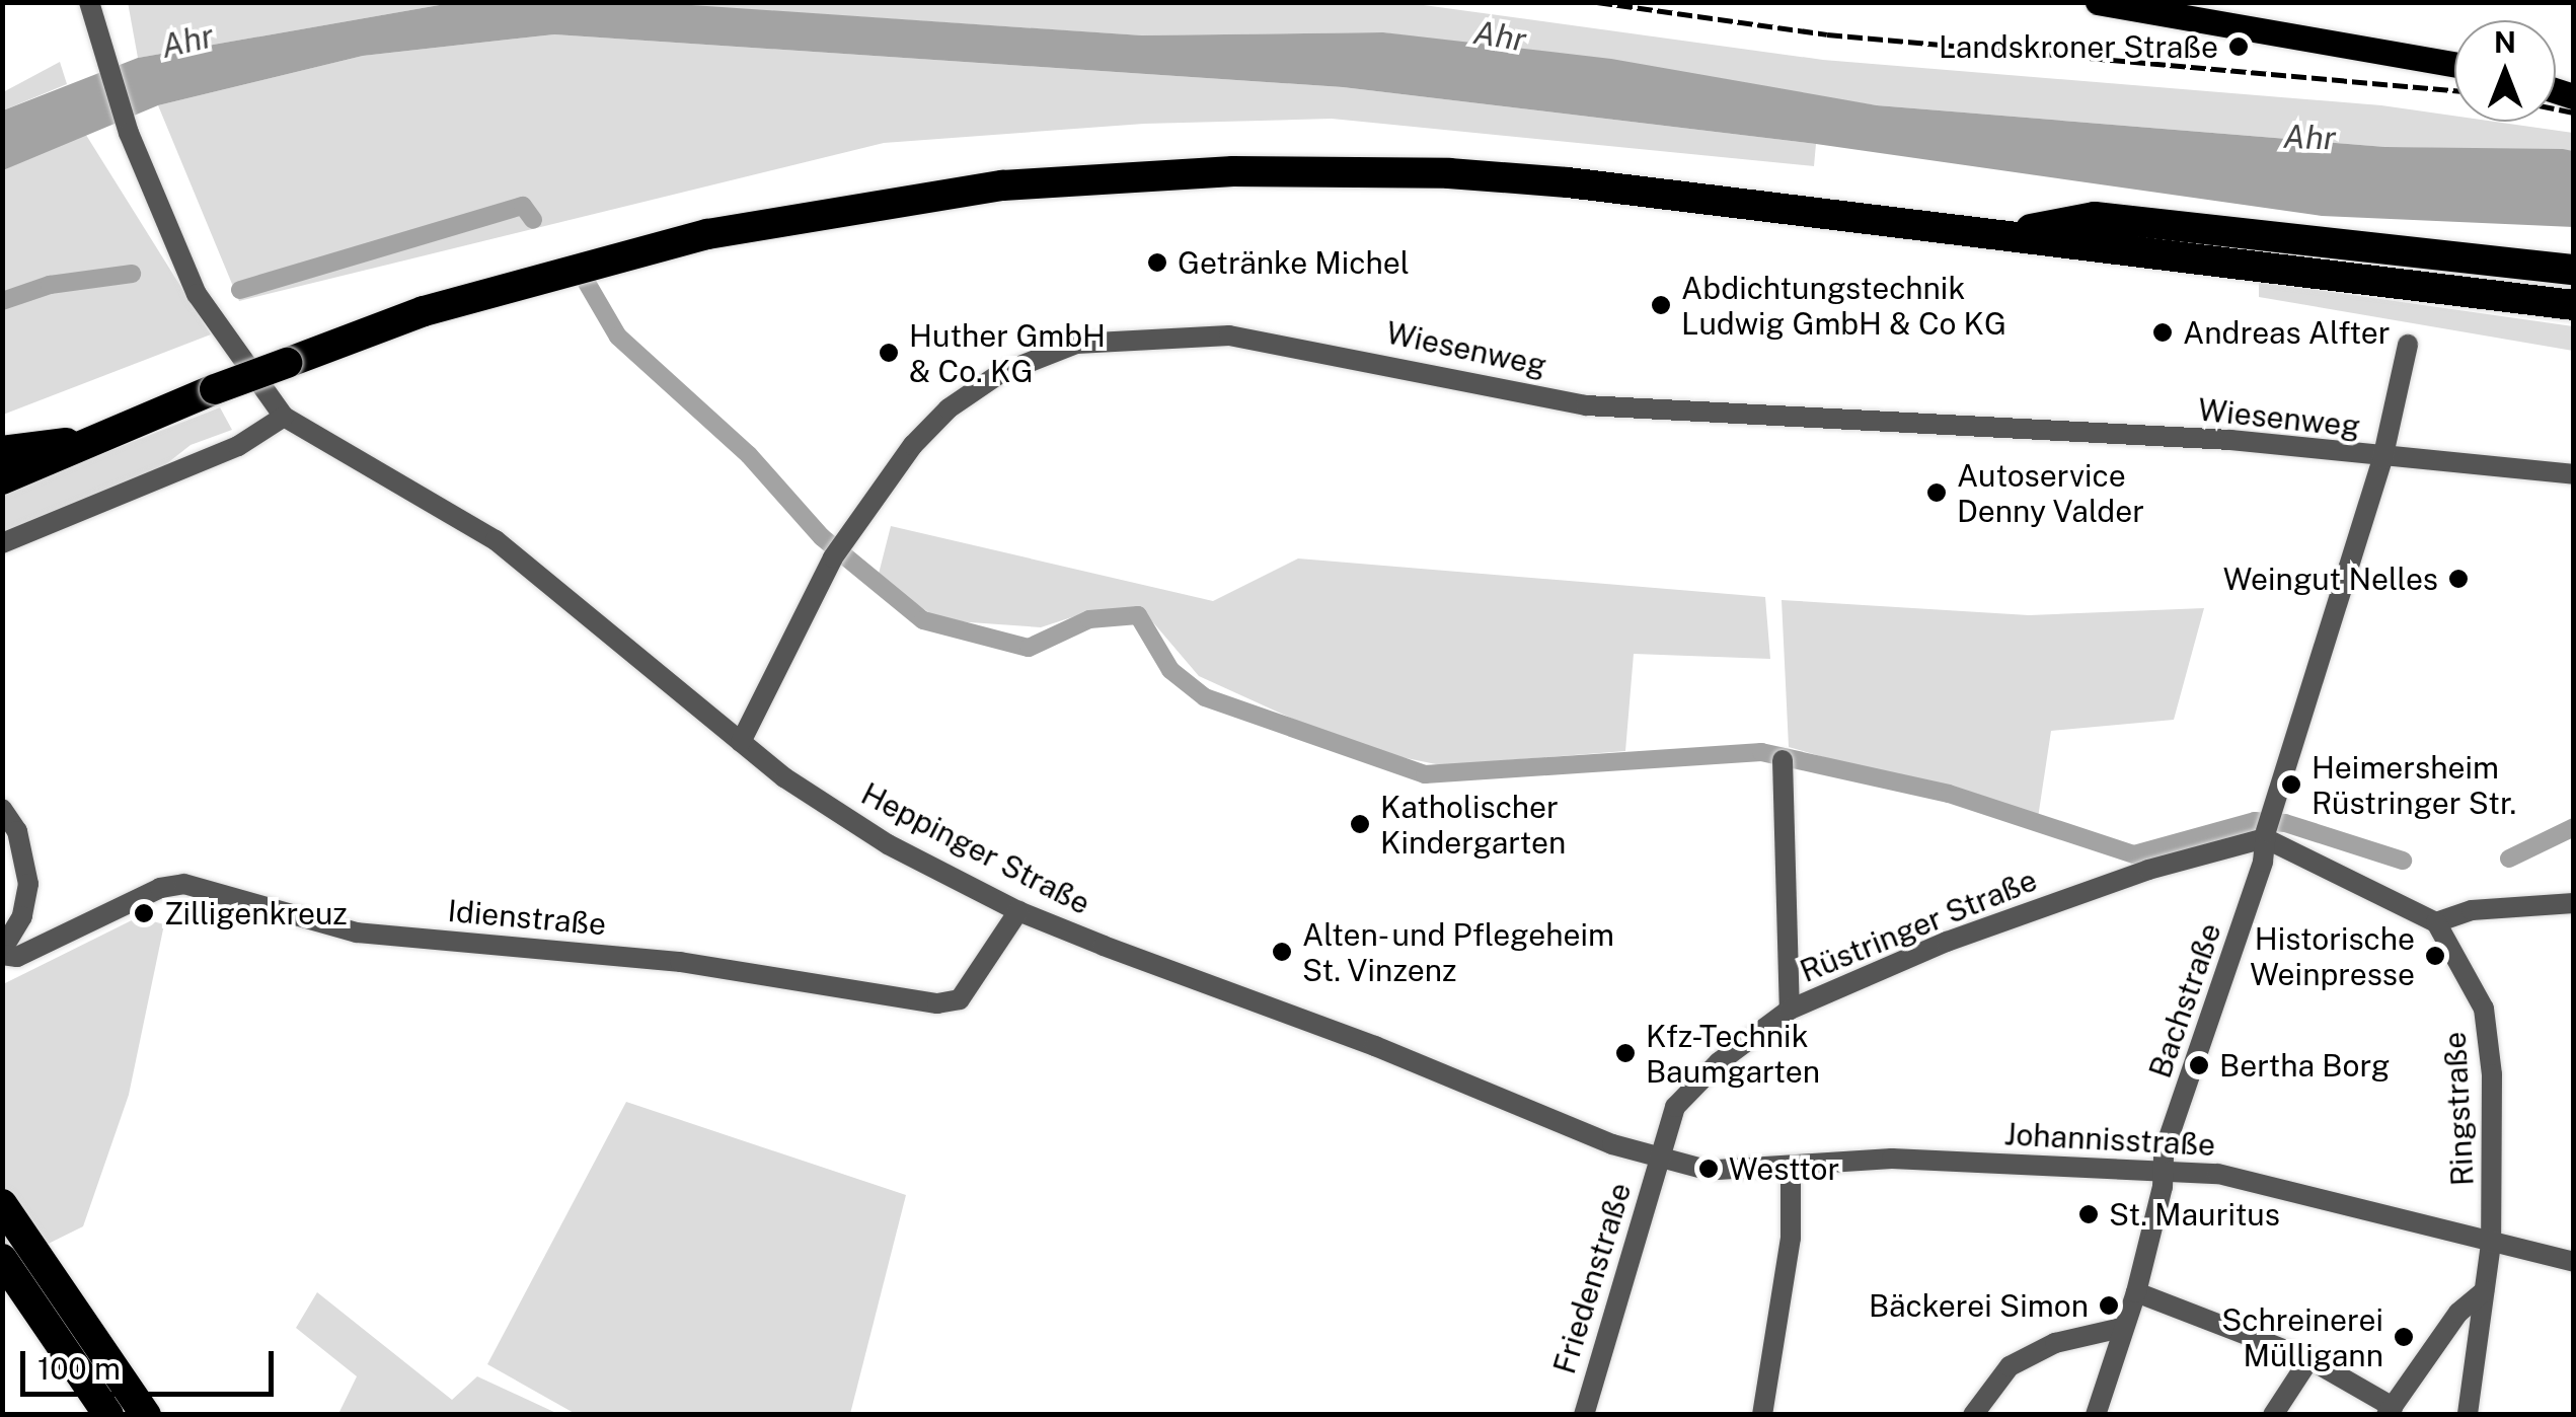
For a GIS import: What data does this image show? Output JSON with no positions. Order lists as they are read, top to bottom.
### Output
{
  "streets": {
    "street": [
      "Wiesenweg",
      "Heppinger Straße",
      "Idienstraße",
      "Rüstringer Straße",
      "Bachstraße",
      "Ringstraße",
      "Johannisstraße",
      "Friedenstraße"
    ]
  },
  "crossings": [
    ["Wiesenweg", "Heppinger Straße"],
    ["Wiesenweg", "Bachstraße"],
    ["Heppinger Straße", "Idienstraße"],
    ["Heppinger Straße", "Rüstringer Straße"],
    ["Heppinger Straße", "Johannisstraße"],
    ["Heppinger Straße", "Friedenstraße"],
    ["Rüstringer Straße", "Bachstraße"],
    ["Rüstringer Straße", "Johannisstraße"],
    ["Rüstringer Straße", "Friedenstraße"],
    ["Bachstraße", "Johannisstraße"],
    ["Ringstraße", "Johannisstraße"],
    ["Johannisstraße", "Friedenstraße"]
  ],
  "water": ["Ahr"],
  "places": [
    "Landskroner Straße",
    "Getränke Michel",
    "Abdichtungstechnik Ludwig GmbH & Co KG",
    "Andreas Alfter",
    "Huther GmbH & Co. KG",
    "Autoservice Denny Valder",
    "Weingut Nelles",
    "Heimersheim Rüstringer Str.",
    "Katholischer Kindergarten",
    "Zilligenkreuz",
    "Alten- und Pflegeheim St. Vinzenz",
    "Historische Weinpresse",
    "Kfz-Technik Baumgarten",
    "Bertha Borg",
    "Westtor",
    "St. Mauritus",
    "Bäckerei Simon",
    "Schreinerei Mülligann"
  ],
  "scale_bar": "100 m",
  "north": "top"
}
